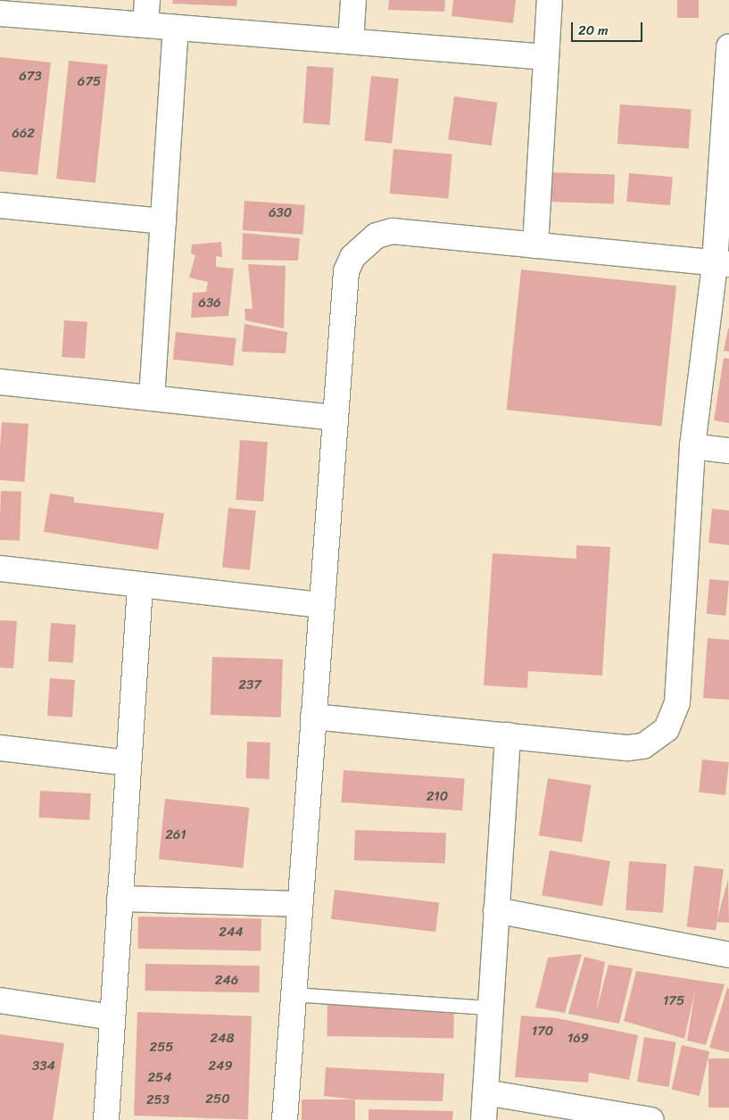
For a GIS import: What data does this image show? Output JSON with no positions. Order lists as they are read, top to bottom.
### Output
{
  "house_numbers": [
    "673",
    "675",
    "662",
    "630",
    "636",
    "237",
    "210",
    "261",
    "244",
    "246",
    "175",
    "170",
    "248",
    "169",
    "255",
    "334",
    "249",
    "254",
    "250",
    "253"
  ],
  "scale_bar": "20 m"
}
